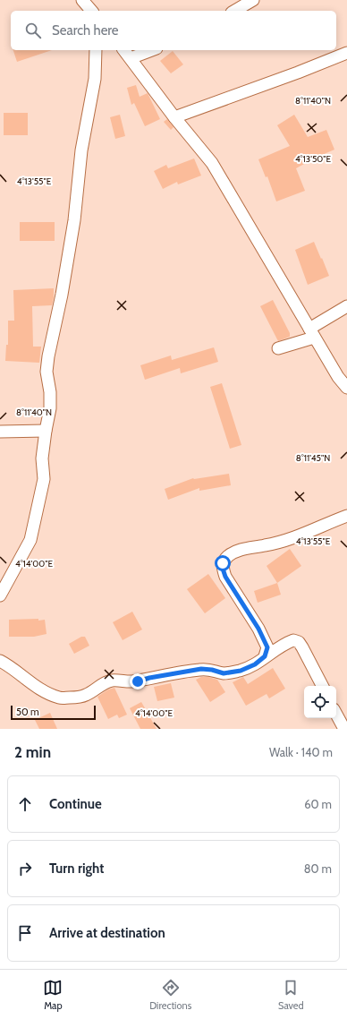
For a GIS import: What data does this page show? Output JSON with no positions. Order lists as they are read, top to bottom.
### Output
{
  "scale_bar": "50 m",
  "page": {
    "search": "Search here",
    "scale": "50 m",
    "heading": ["2 min", "Walk · 140 m"],
    "list": [
      ["Continue", "60 m"],
      ["Turn right", "80 m"],
      "Arrive at destination"
    ],
    "nav": ["Map", "Directions", "Saved"]
  },
  "coordinates": [
    "8°11'40\"N",
    "4°13'50\"E",
    "4°13'55\"E",
    "8°11'45\"N",
    "4°14'00\"E"
  ]
}
